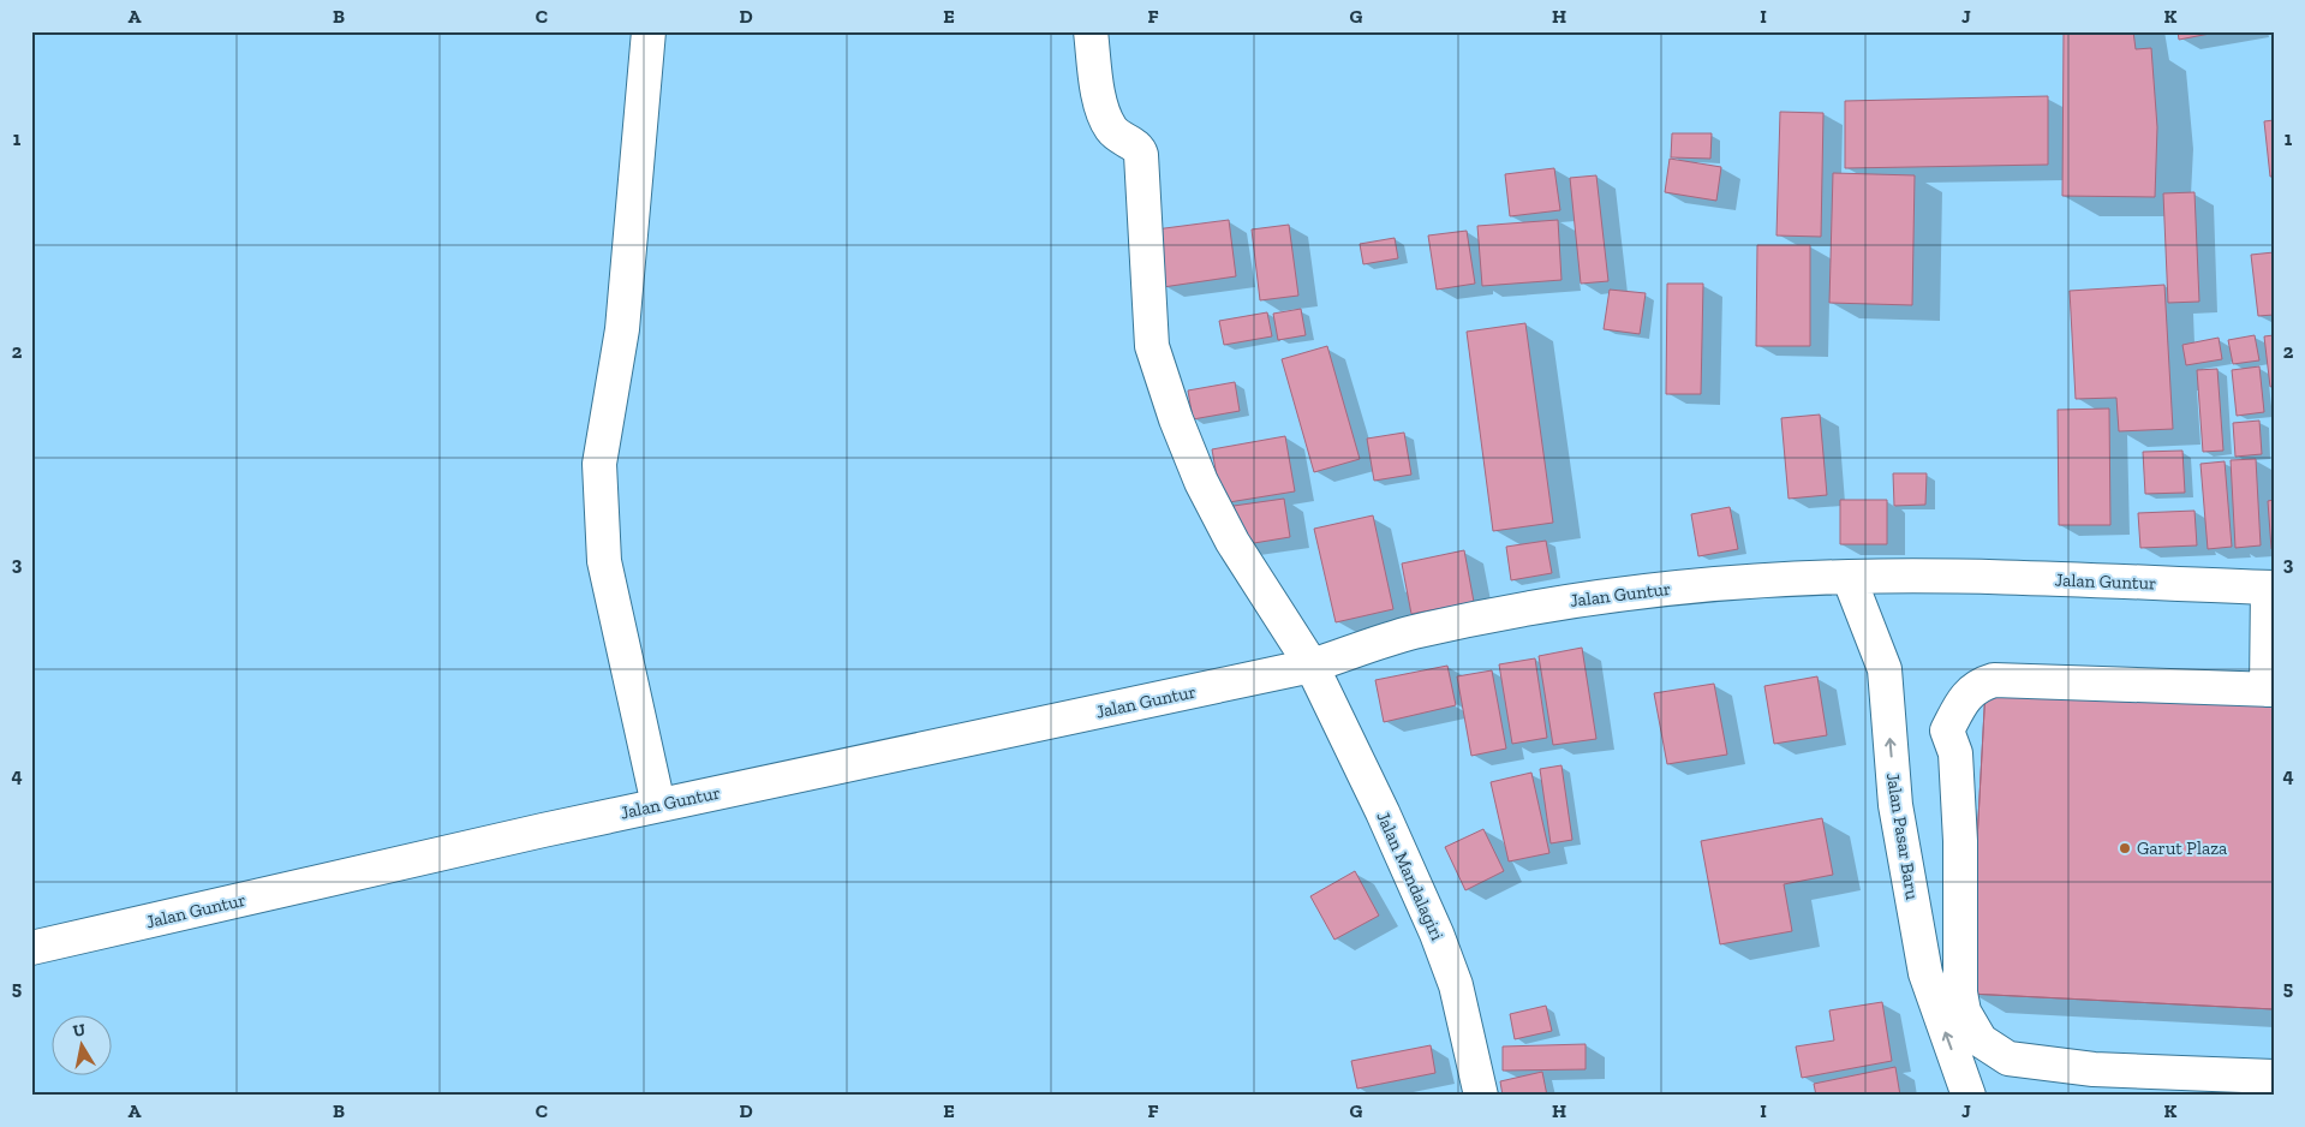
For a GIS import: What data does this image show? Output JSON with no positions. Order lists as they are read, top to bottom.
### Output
{
  "streets": {
    "street": ["Jalan Guntur", "Jalan Pasar Baru", "Jalan Mandalagiri"]
  },
  "crossings": [
    ["Jalan Guntur", "Jalan Pasar Baru"],
    ["Jalan Guntur", "Jalan Mandalagiri"]
  ],
  "one_way": ["Jalan Pasar Baru"],
  "places": ["Garut Plaza"],
  "north": "top",
  "grid": {
    "columns": [
      "A",
      "B",
      "C",
      "D",
      "E",
      "F",
      "G",
      "H",
      "I",
      "J",
      "K"
    ],
    "rows": [
      "1",
      "2",
      "3",
      "4",
      "5"
    ]
  }
}
